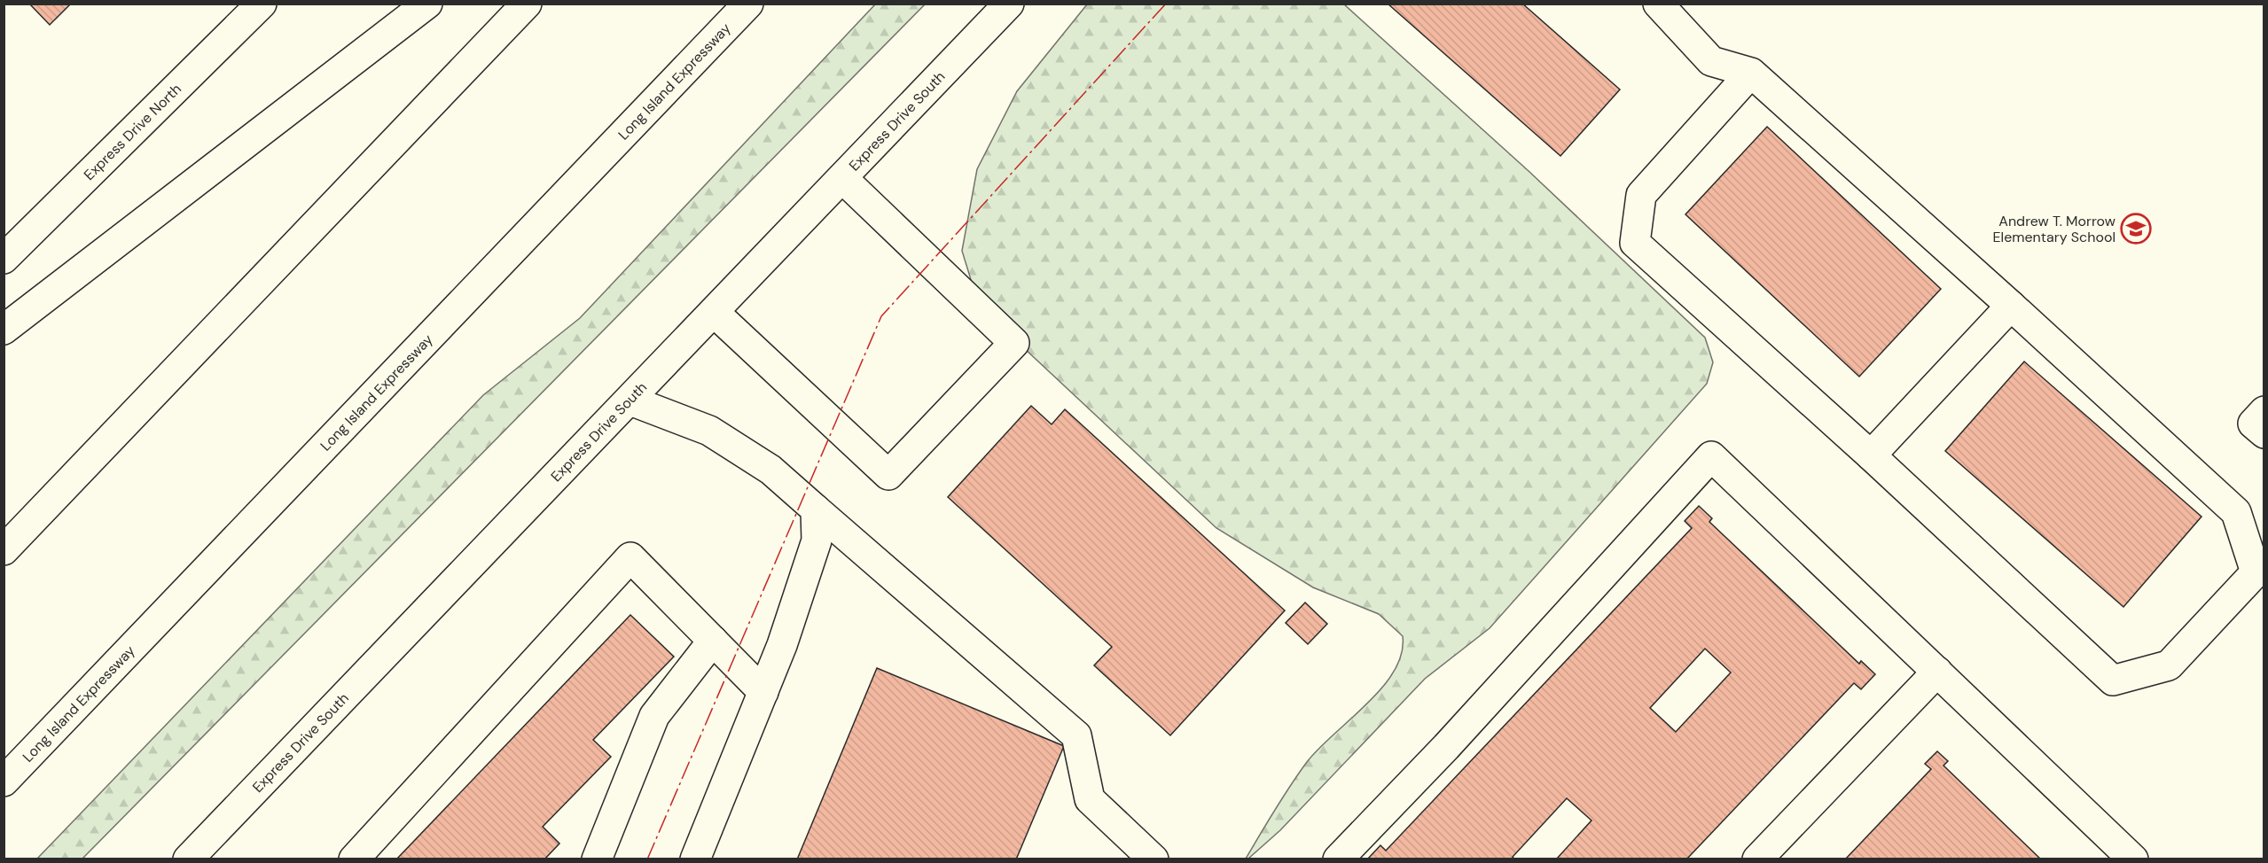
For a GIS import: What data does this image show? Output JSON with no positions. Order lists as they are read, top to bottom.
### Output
{
  "streets": {
    "main road": ["Long Island Expressway", "Express Drive South", "Express Drive North"]
  },
  "places": {
    "school or university": ["Andrew T. Morrow Elementary School"]
  }
}
